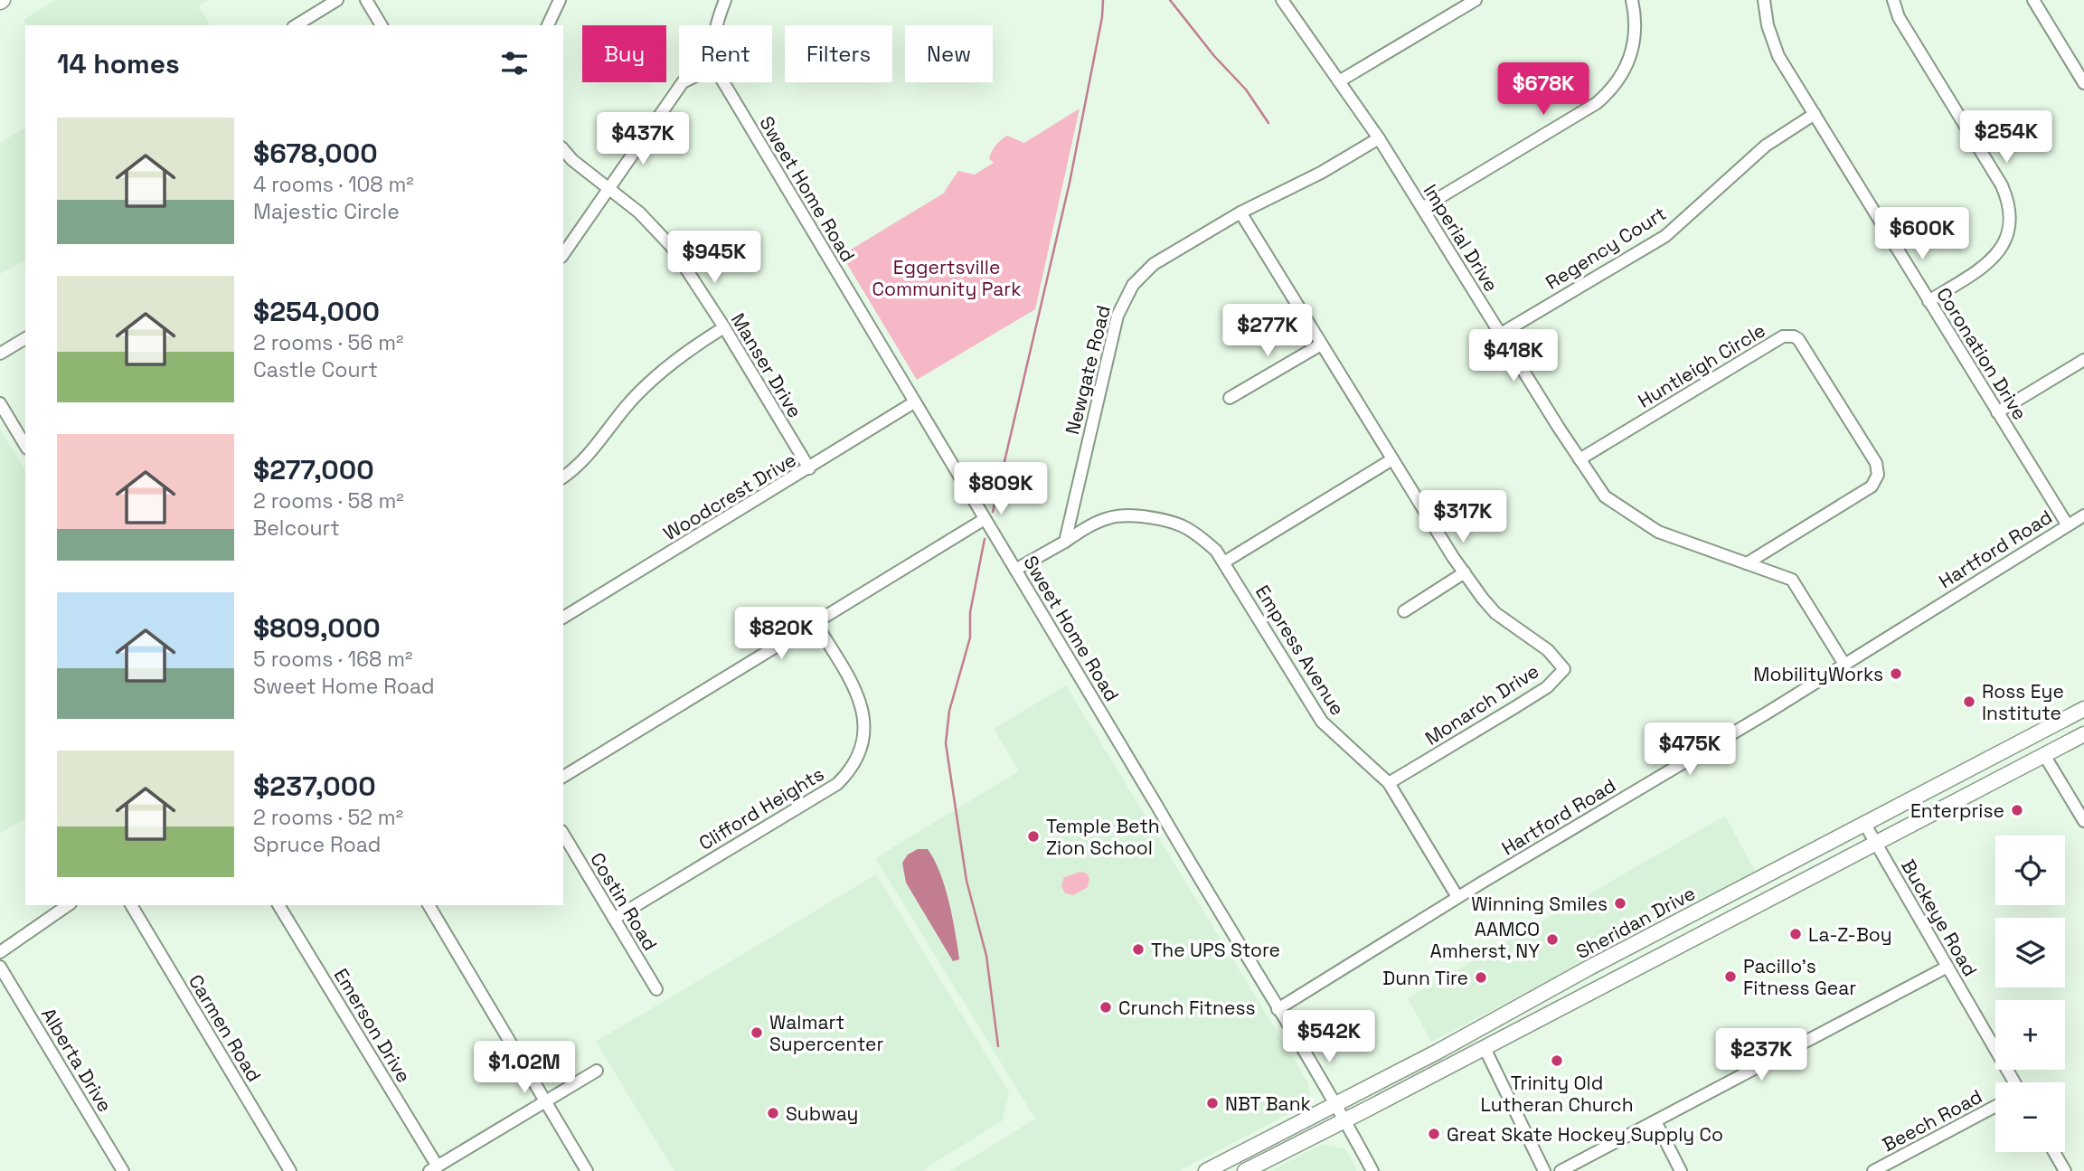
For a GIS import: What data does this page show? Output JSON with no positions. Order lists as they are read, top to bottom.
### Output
{
  "streets": {
    "main road": ["Sheridan Drive"],
    "street": [
      "Sweet Home Road",
      "Imperial Drive",
      "Regency Court",
      "Coronation Drive",
      "Manser Drive",
      "Huntleigh Circle",
      "Newgate Road",
      "Woodcrest Drive",
      "Hartford Road",
      "Empress Avenue",
      "Monarch Drive",
      "Clifford Heights",
      "Costin Road",
      "Buckeye Road",
      "Emerson Drive",
      "Carmen Road",
      "Alberta Drive",
      "Beech Road"
    ]
  },
  "crossings": [
    ["Sweet Home Road", "Woodcrest Drive"],
    ["Sweet Home Road", "Hartford Road"],
    ["Sweet Home Road", "Sheridan Drive"],
    ["Imperial Drive", "Regency Court"],
    ["Imperial Drive", "Huntleigh Circle"],
    ["Imperial Drive", "Newgate Road"],
    ["Imperial Drive", "Hartford Road"],
    ["Regency Court", "Coronation Drive"],
    ["Coronation Drive", "Hartford Road"],
    ["Manser Drive", "Woodcrest Drive"],
    ["Newgate Road", "Empress Avenue"],
    ["Newgate Road", "Monarch Drive"],
    ["Hartford Road", "Empress Avenue"],
    ["Empress Avenue", "Monarch Drive"],
    ["Clifford Heights", "Costin Road"],
    ["Buckeye Road", "Sheridan Drive"]
  ],
  "parks": ["Eggertsville Community Park"],
  "places": [
    "MobilityWorks",
    "Ross Eye Institute",
    "Enterprise",
    "Temple Beth Zion School",
    "Winning Smiles",
    "La-Z-Boy",
    "AAMCO Amherst, NY",
    "The UPS Store",
    "Pacillo's Fitness Gear",
    "Dunn Tire",
    "Crunch Fitness",
    "Walmart Supercenter",
    "Trinity Old Lutheran Church",
    "NBT Bank",
    "Subway",
    "Great Skate Hockey Supply Co"
  ],
  "page": {
    "chip": [
      "Buy",
      "Rent",
      "Filters",
      "New"
    ],
    "heading": "14 homes",
    "price": [
      "$678K",
      "$254K",
      "$437K",
      "$600K",
      "$945K",
      "$277K",
      "$418K",
      "$809K",
      "$317K",
      "$820K",
      "$475K",
      "$542K",
      "$237K",
      "$1.02M"
    ],
    "list": [
      {
        "name": "$678,000",
        "note": "4 rooms · 108 m² · Majestic Circle"
      },
      {
        "name": "$254,000",
        "note": "2 rooms · 56 m² · Castle Court"
      },
      {
        "name": "$277,000",
        "note": "2 rooms · 58 m² · Belcourt"
      },
      {
        "name": "$809,000",
        "note": "5 rooms · 168 m² · Sweet Home Road"
      },
      {
        "name": "$237,000",
        "note": "2 rooms · 52 m² · Spruce Road"
      }
    ],
    "map_buttons": ["+", "−"]
  }
}
